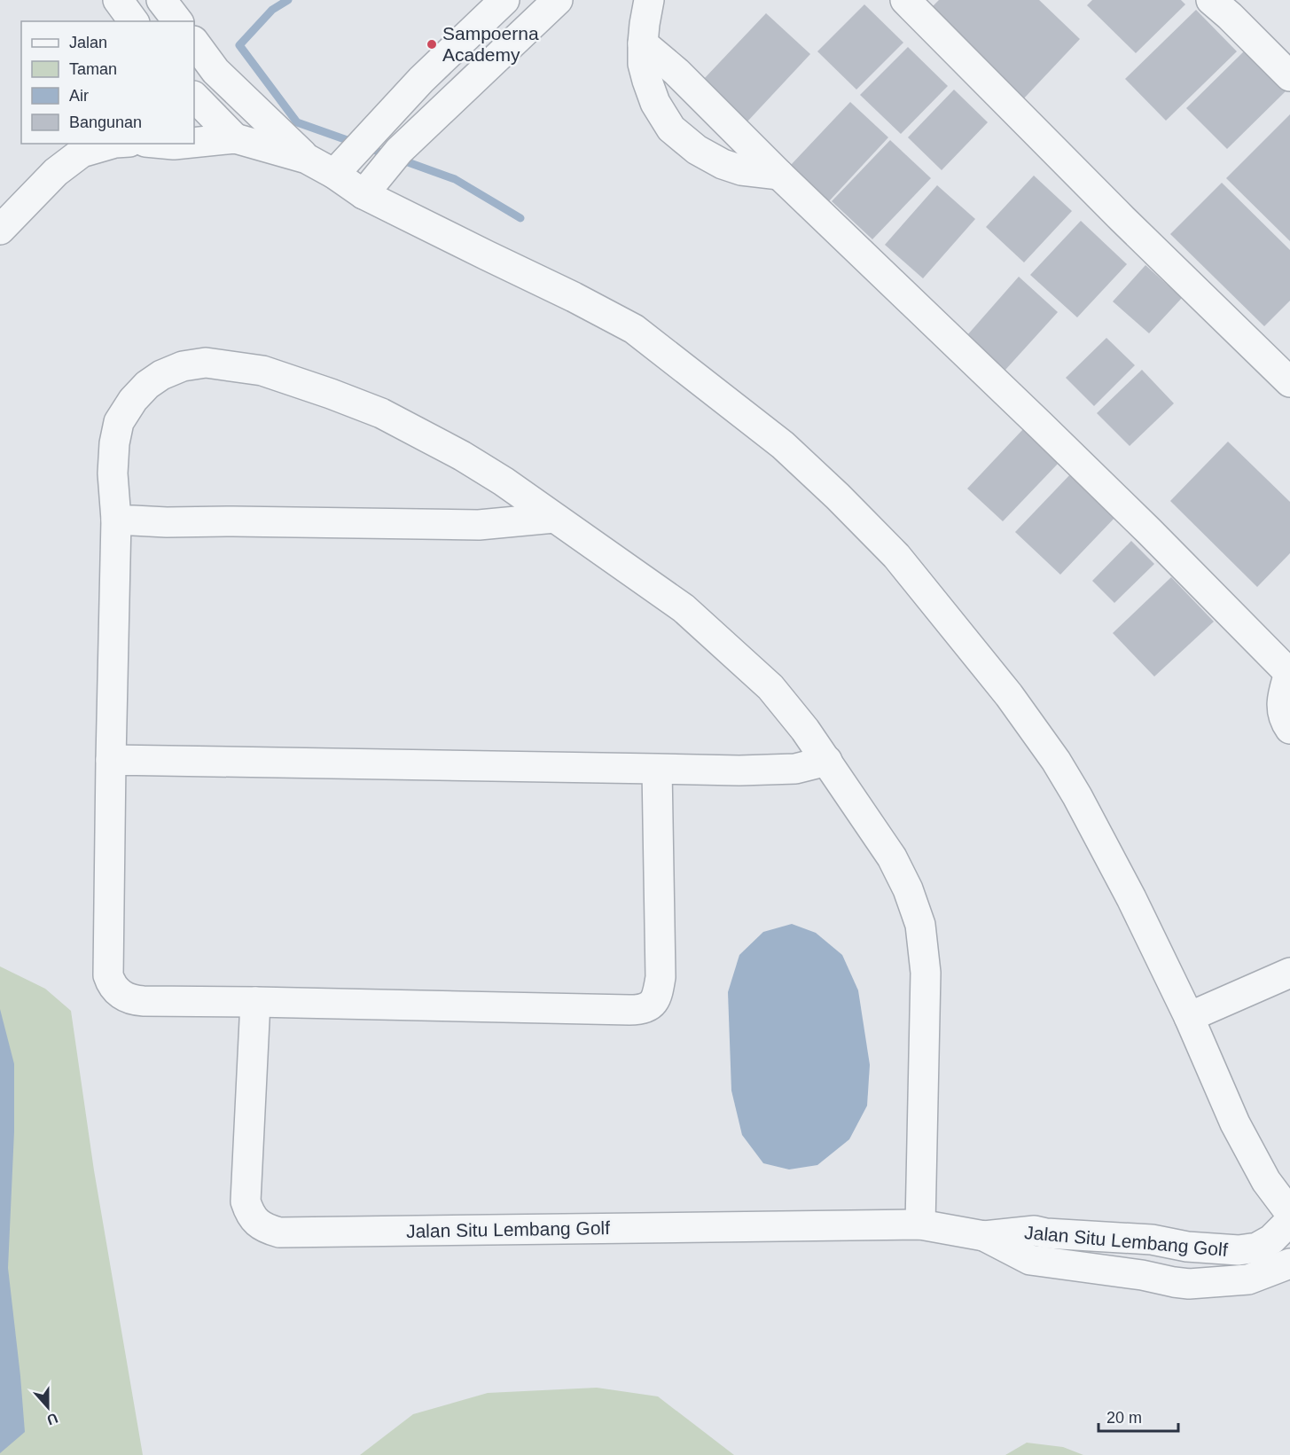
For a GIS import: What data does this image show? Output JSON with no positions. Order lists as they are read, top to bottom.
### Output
{
  "streets": {
    "street": ["Jalan Situ Lembang Golf"]
  },
  "places": ["Sampoerna Academy"],
  "legend": [
    "Jalan",
    "Taman",
    "Air",
    "Bangunan"
  ],
  "scale_bar": "20 m",
  "north": "bottom"
}
